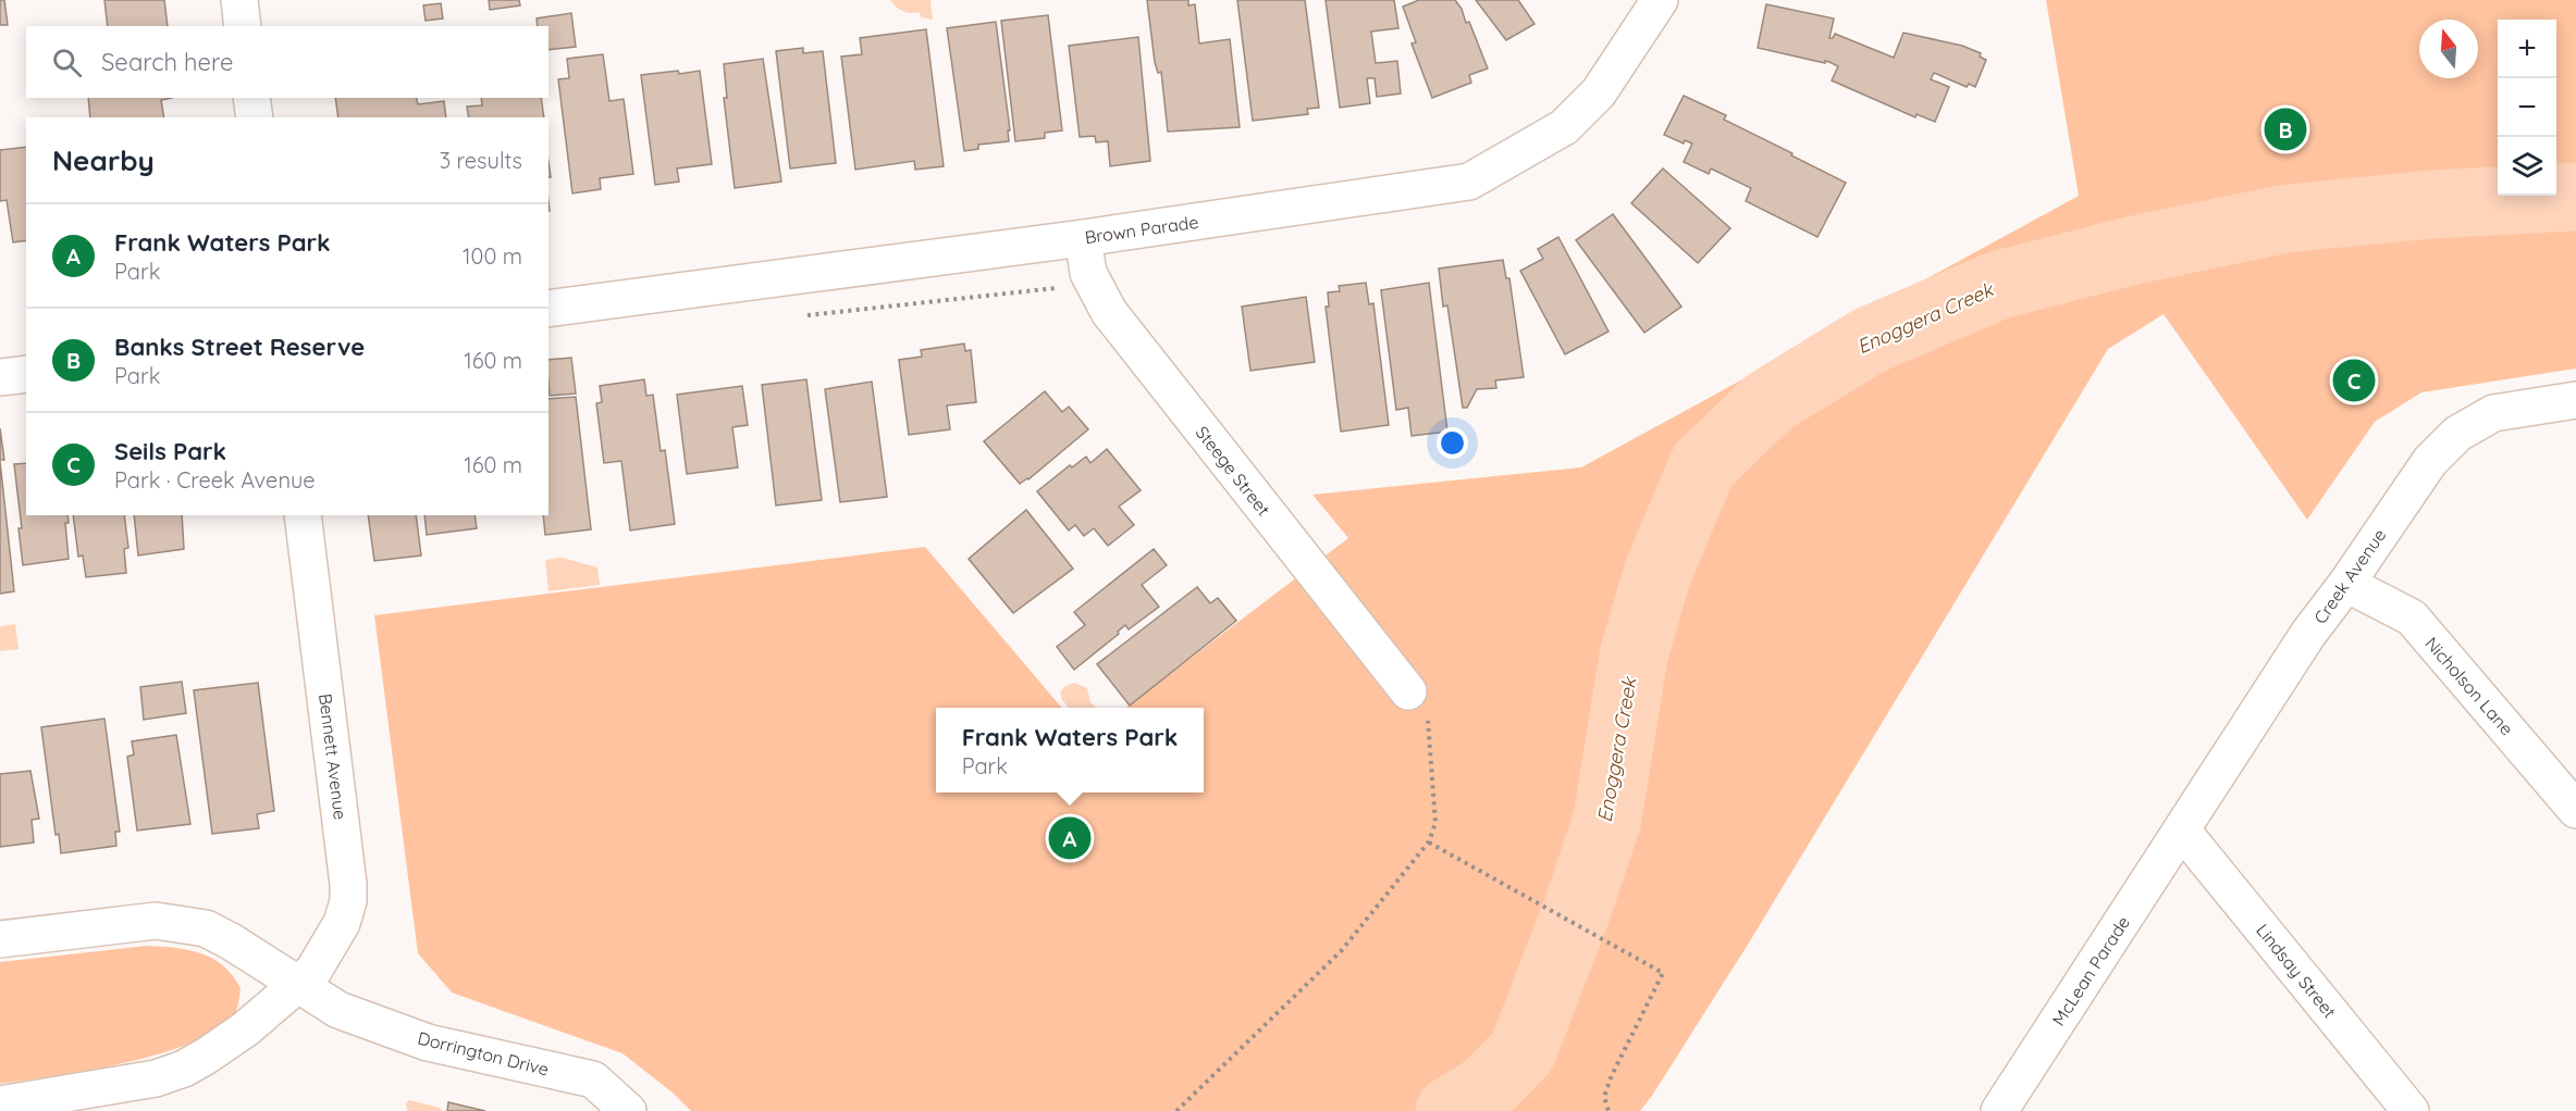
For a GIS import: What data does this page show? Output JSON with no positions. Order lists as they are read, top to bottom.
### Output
{
  "streets": {
    "street": [
      "Brown Parade",
      "Steege Street",
      "Creek Avenue",
      "Nicholson Lane",
      "Bennett Avenue",
      "McLean Parade",
      "Lindsay Street",
      "Dorrington Drive"
    ]
  },
  "crossings": [
    ["Brown Parade", "Steege Street"],
    ["Creek Avenue", "Nicholson Lane"],
    ["Creek Avenue", "McLean Parade"],
    ["Creek Avenue", "Lindsay Street"],
    ["Bennett Avenue", "Dorrington Drive"],
    ["McLean Parade", "Lindsay Street"]
  ],
  "water": ["Enoggera Creek"],
  "north": "top",
  "page": {
    "map_buttons": ["+", "−"],
    "search": "Search here",
    "pins": ["B", "C", "A"],
    "heading": ["Nearby", "3 results"],
    "list": [
      {
        "mark": "A",
        "name": "Frank Waters Park",
        "note": "Park",
        "value": "100 m"
      },
      {
        "mark": "B",
        "name": "Banks Street Reserve",
        "note": "Park",
        "value": "160 m"
      },
      {
        "mark": "C",
        "name": "Seils Park",
        "note": "Park · Creek Avenue",
        "value": "160 m"
      }
    ],
    "popup": ["Frank Waters Park", "Park"]
  }
}
